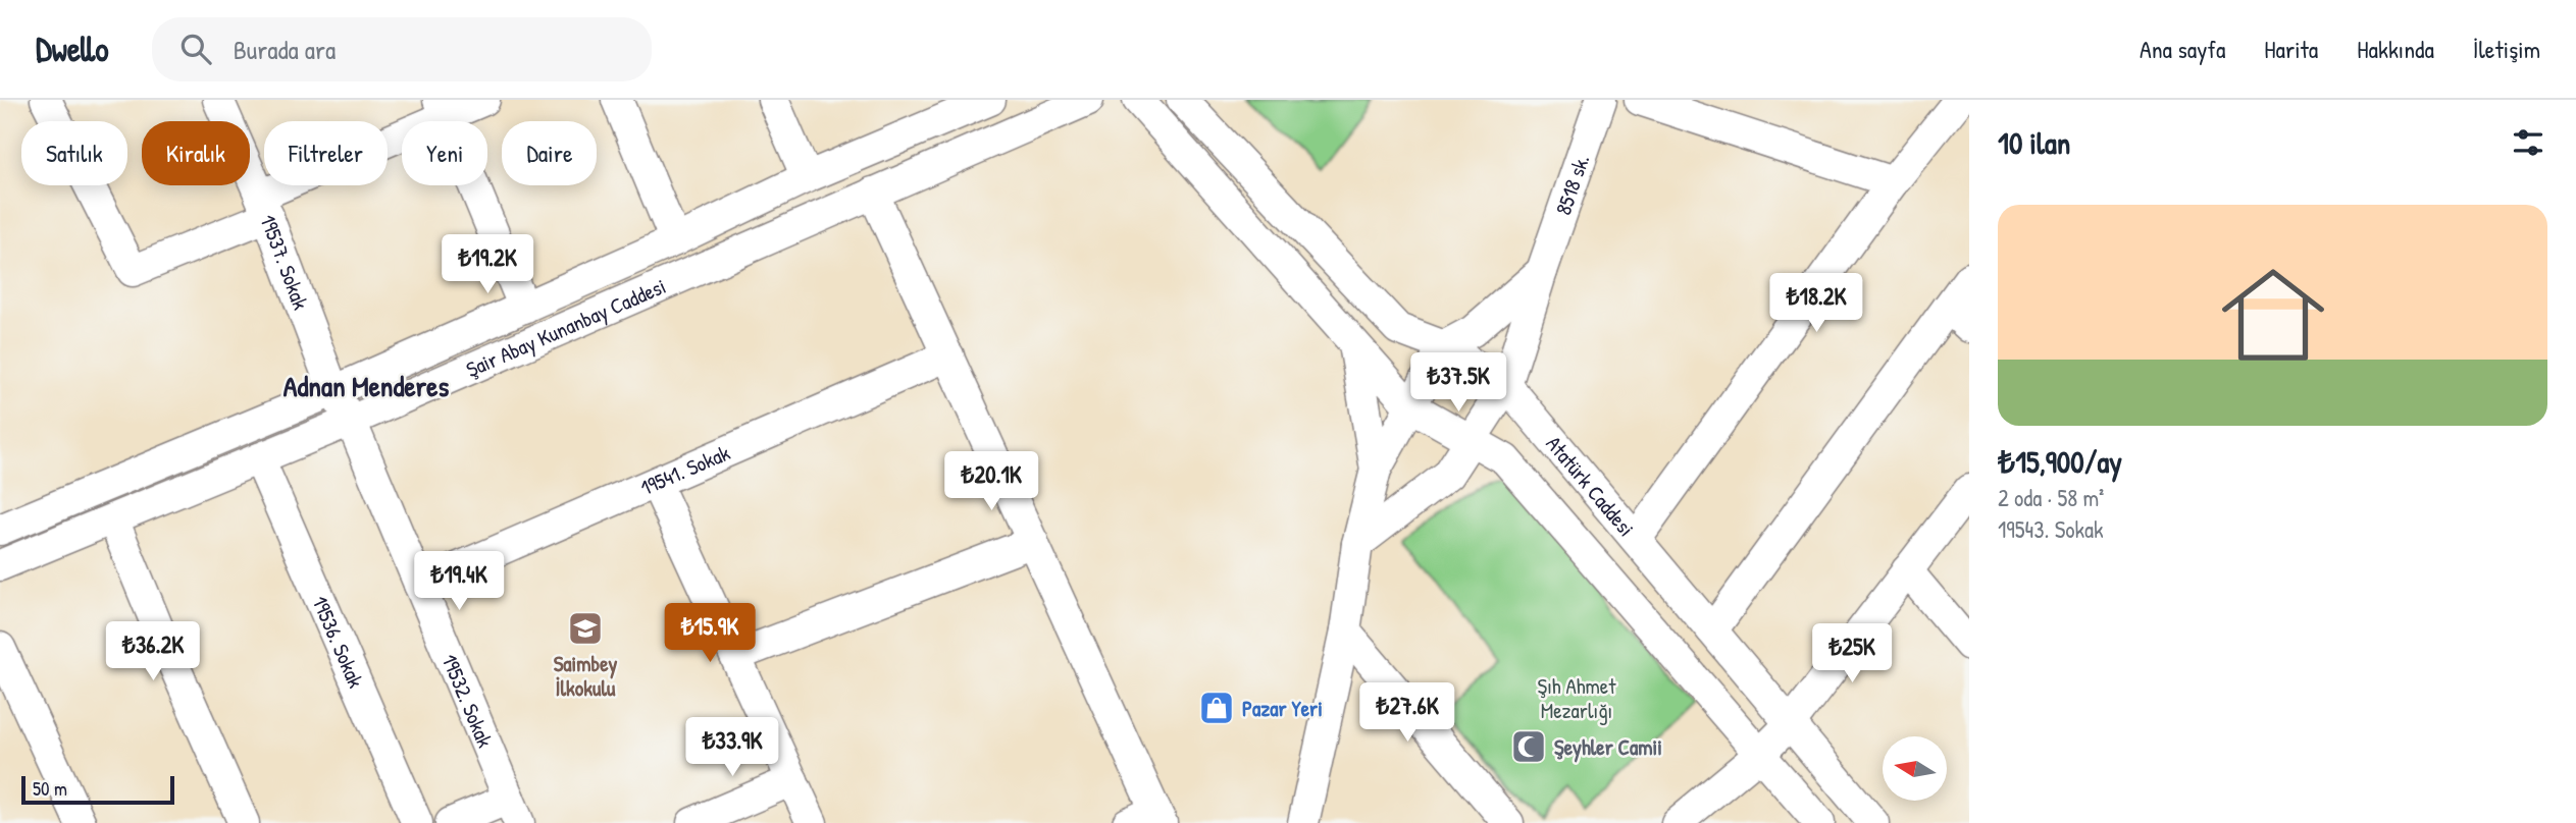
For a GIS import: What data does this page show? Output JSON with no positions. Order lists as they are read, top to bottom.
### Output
{
  "streets": {
    "street": [
      "8518 sk.",
      "19537. Sokak",
      "Şair Abay Kunanbay Caddesi",
      "19541. Sokak",
      "Atatürk Caddesi",
      "19536. Sokak",
      "19532. Sokak"
    ]
  },
  "crossings": [
    ["8518 sk.", "Atatürk Caddesi"],
    ["19537. Sokak", "Şair Abay Kunanbay Caddesi"],
    ["19537. Sokak", "19532. Sokak"],
    ["Şair Abay Kunanbay Caddesi", "19536. Sokak"],
    ["Şair Abay Kunanbay Caddesi", "19532. Sokak"],
    ["19541. Sokak", "19532. Sokak"]
  ],
  "districts": ["Adnan Menderes"],
  "parks": ["Şıh Ahmet Mezarlığı"],
  "places": {
    "school or university": ["Saimbey İlkokulu"],
    "shop": ["Pazar Yeri"],
    "mosque": ["Şeyhler Camii"]
  },
  "scale_bar": "50 m",
  "north": "left",
  "page": {
    "header": "Dwello",
    "search": "Burada ara",
    "nav": [
      "Ana sayfa",
      "Harita",
      "Hakkında",
      "İletişim"
    ],
    "heading": "10 ilan",
    "chip": [
      "Satılık",
      "Kiralık",
      "Filtreler",
      "Yeni",
      "Daire"
    ],
    "list": [
      {
        "name": "₺15,900/ay",
        "note": "2 oda · 58 m² · 19543. Sokak"
      }
    ],
    "price": [
      "₺19.2K",
      "₺18.2K",
      "₺37.5K",
      "₺20.1K",
      "₺19.4K",
      "₺15.9K",
      "₺36.2K",
      "₺25K",
      "₺27.6K",
      "₺33.9K"
    ],
    "scale": "50 m"
  }
}
